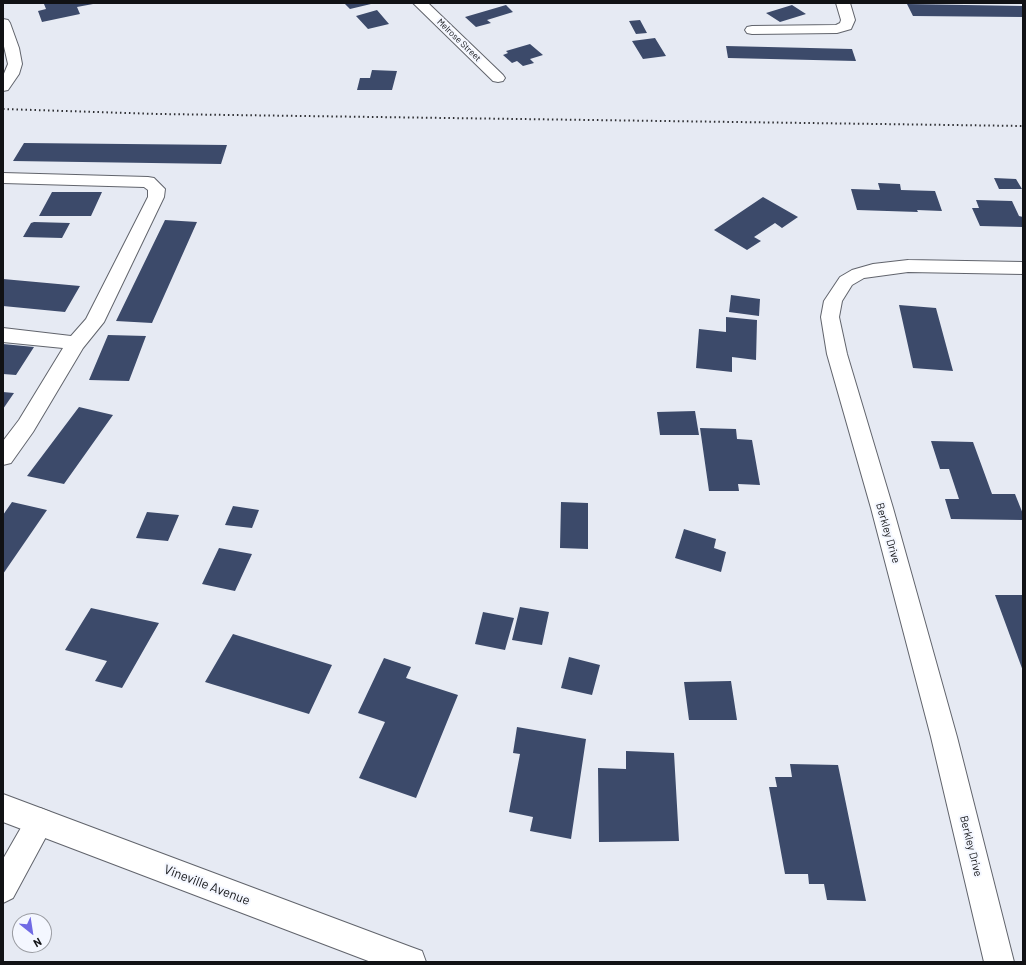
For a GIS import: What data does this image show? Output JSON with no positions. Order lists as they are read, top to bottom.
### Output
{
  "streets": {
    "street": ["Melrose Street", "Berkley Drive", "Vineville Avenue"]
  },
  "north": "bottom right"
}
